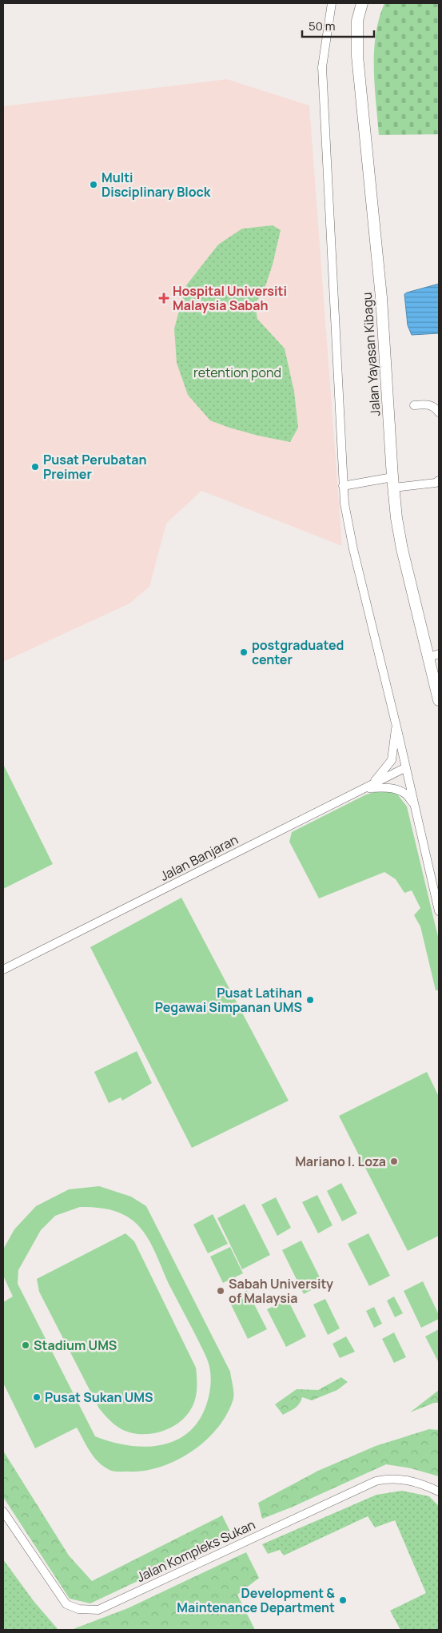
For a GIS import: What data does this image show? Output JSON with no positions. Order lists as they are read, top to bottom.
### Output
{
  "streets": {
    "street": ["Jalan Yayasan Kibagu", "Jalan Banjaran", "Jalan Kompleks Sukan"]
  },
  "parks": ["retention pond"],
  "places": {
    "other": [
      "Multi Disciplinary Block",
      "Pusat Perubatan Preimer",
      "postgraduated center",
      "Pusat Latihan Pegawai Simpanan UMS",
      "Mariano I. Loza",
      "Sabah University of Malaysia",
      "Stadium UMS",
      "Pusat Sukan UMS",
      "Development & Maintenance Department"
    ],
    "health": ["Hospital Universiti Malaysia Sabah"]
  },
  "scale_bar": "50 m"
}
